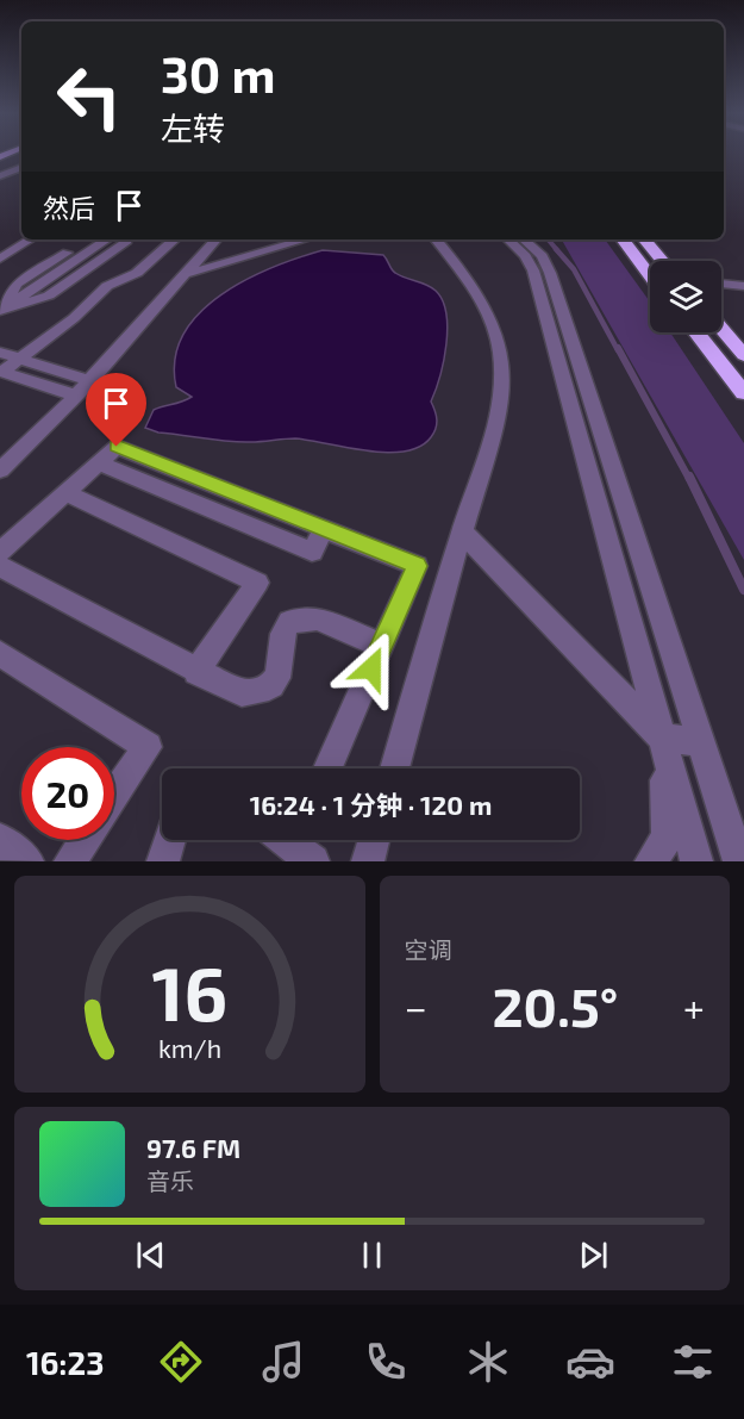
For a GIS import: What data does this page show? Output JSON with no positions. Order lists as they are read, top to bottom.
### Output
{
  "page": {
    "turn": ["30 m", "左转"],
    "then": "然后",
    "limit": "20",
    "trip": "16:24 · 1 分钟 · 120 m",
    "tile": "空调",
    "heat": ["−", "20.5°", "+"],
    "song": ["97.6 FM", "音乐"],
    "tabs": "16:23",
    "gauge": ["16", "km/h"]
  }
}
